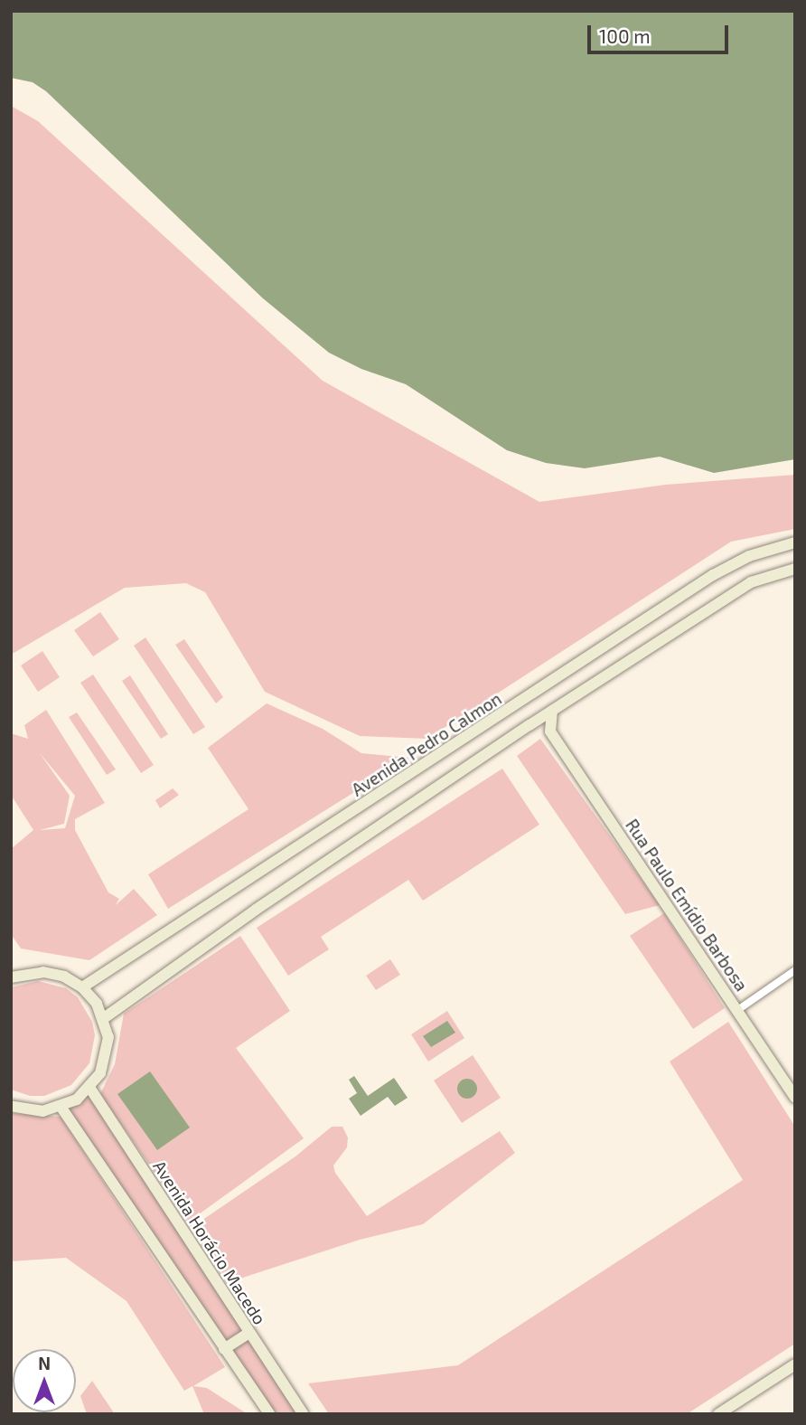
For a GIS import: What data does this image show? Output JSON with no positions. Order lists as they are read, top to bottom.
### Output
{
  "streets": {
    "street": ["Avenida Pedro Calmon", "Rua Paulo Emídio Barbosa", "Avenida Horácio Macedo"]
  },
  "scale_bar": "100 m",
  "north": "top"
}
